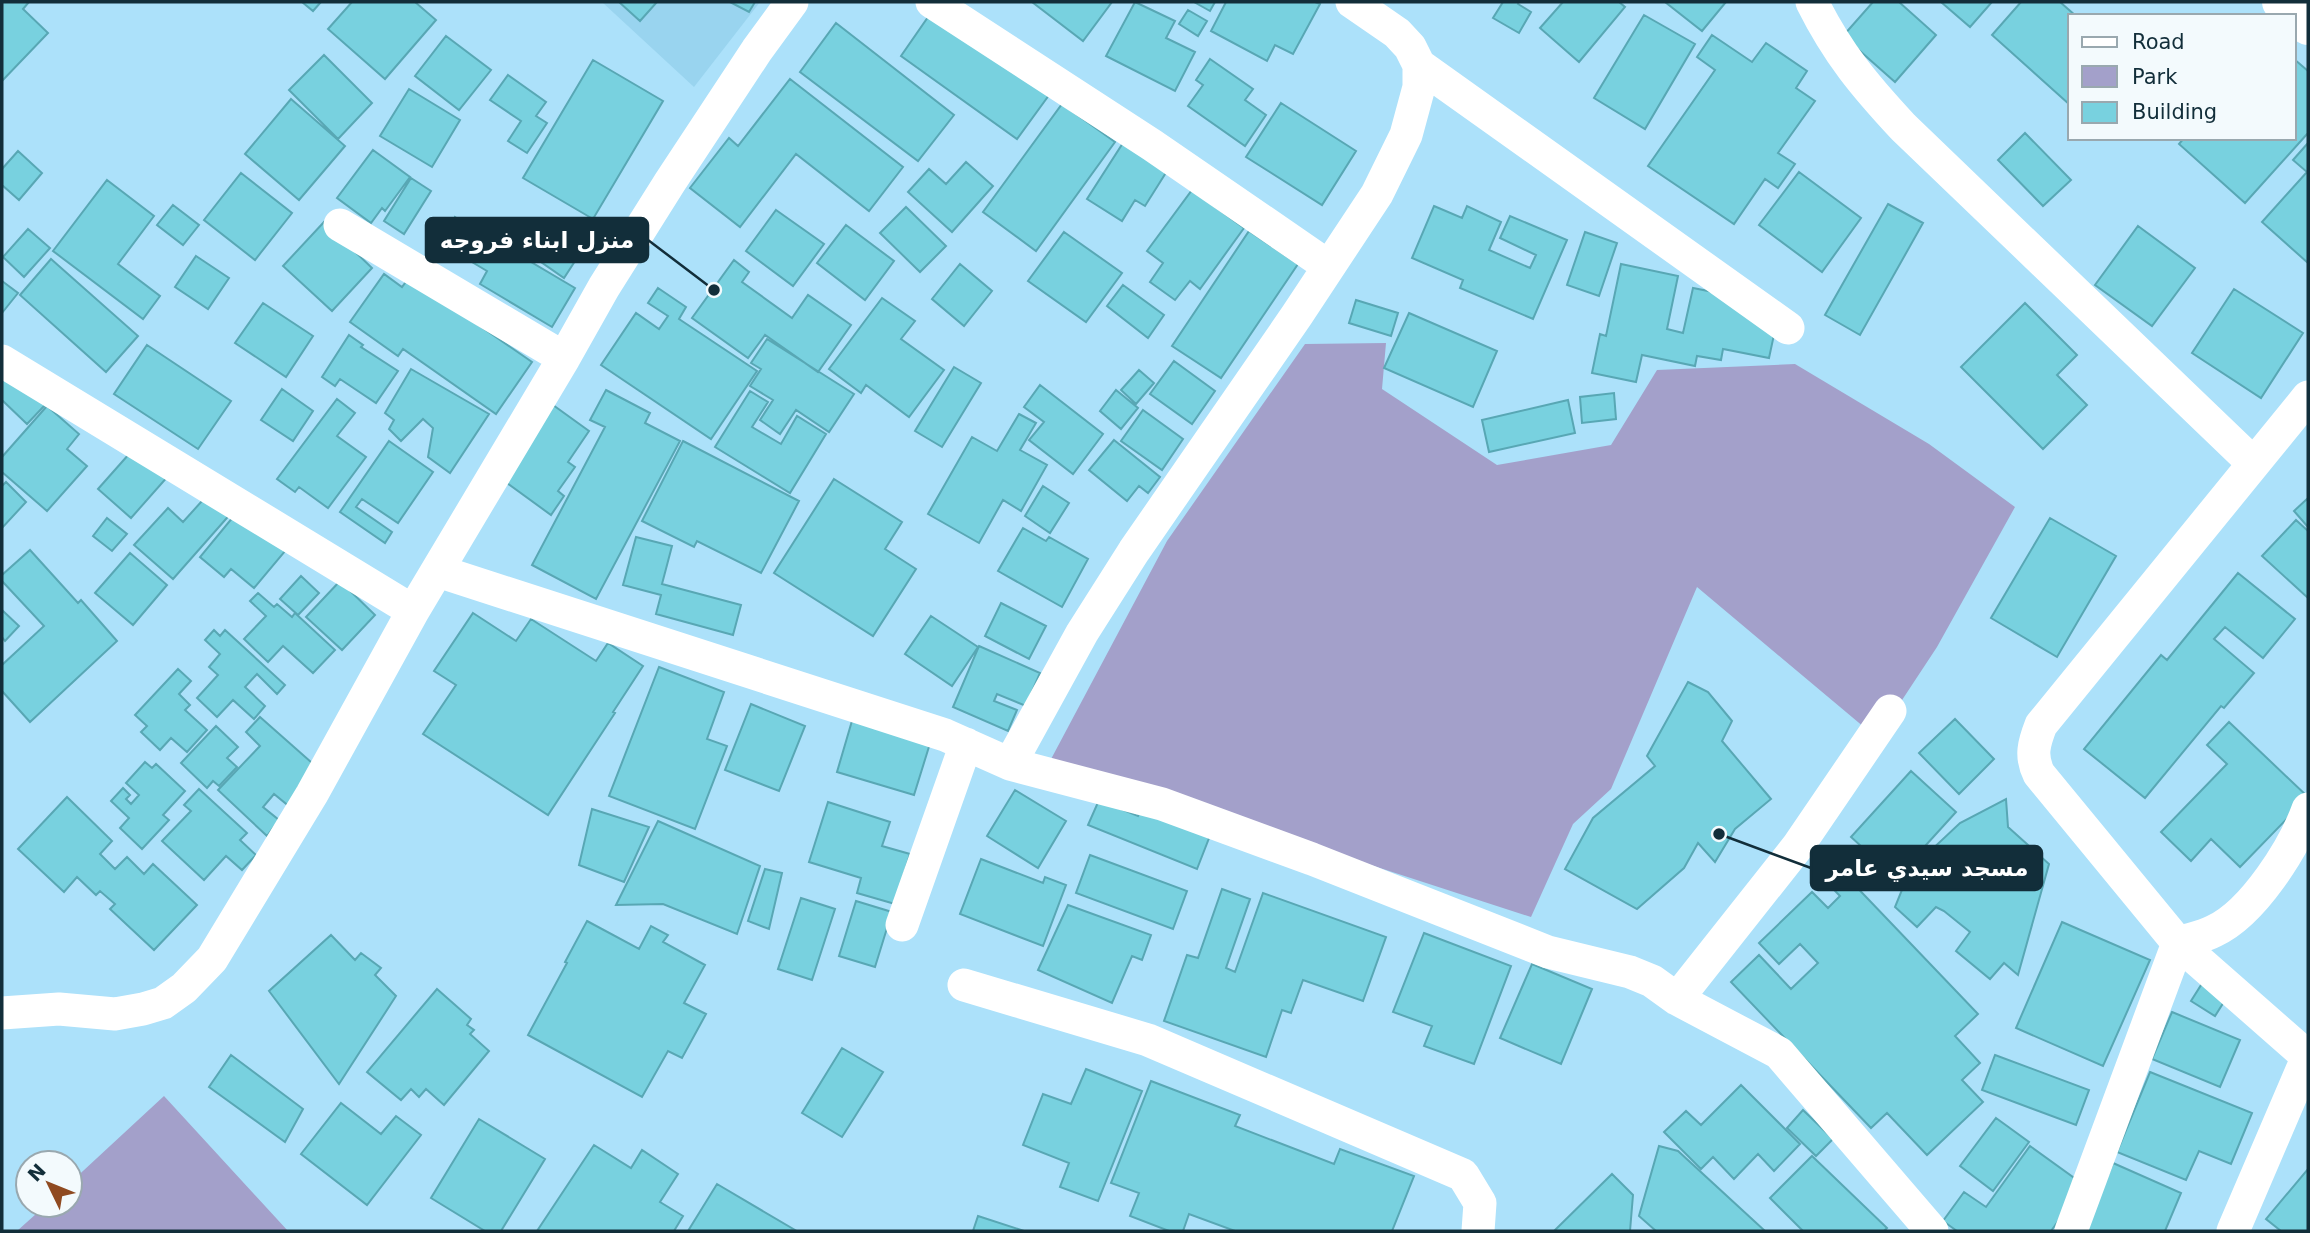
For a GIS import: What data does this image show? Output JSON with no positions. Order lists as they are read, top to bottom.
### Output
{
  "places": ["منزل ابناء فروجه", "مسجد سيدي عامر"],
  "legend": ["Road", "Park", "Building"],
  "north": "top left"
}
